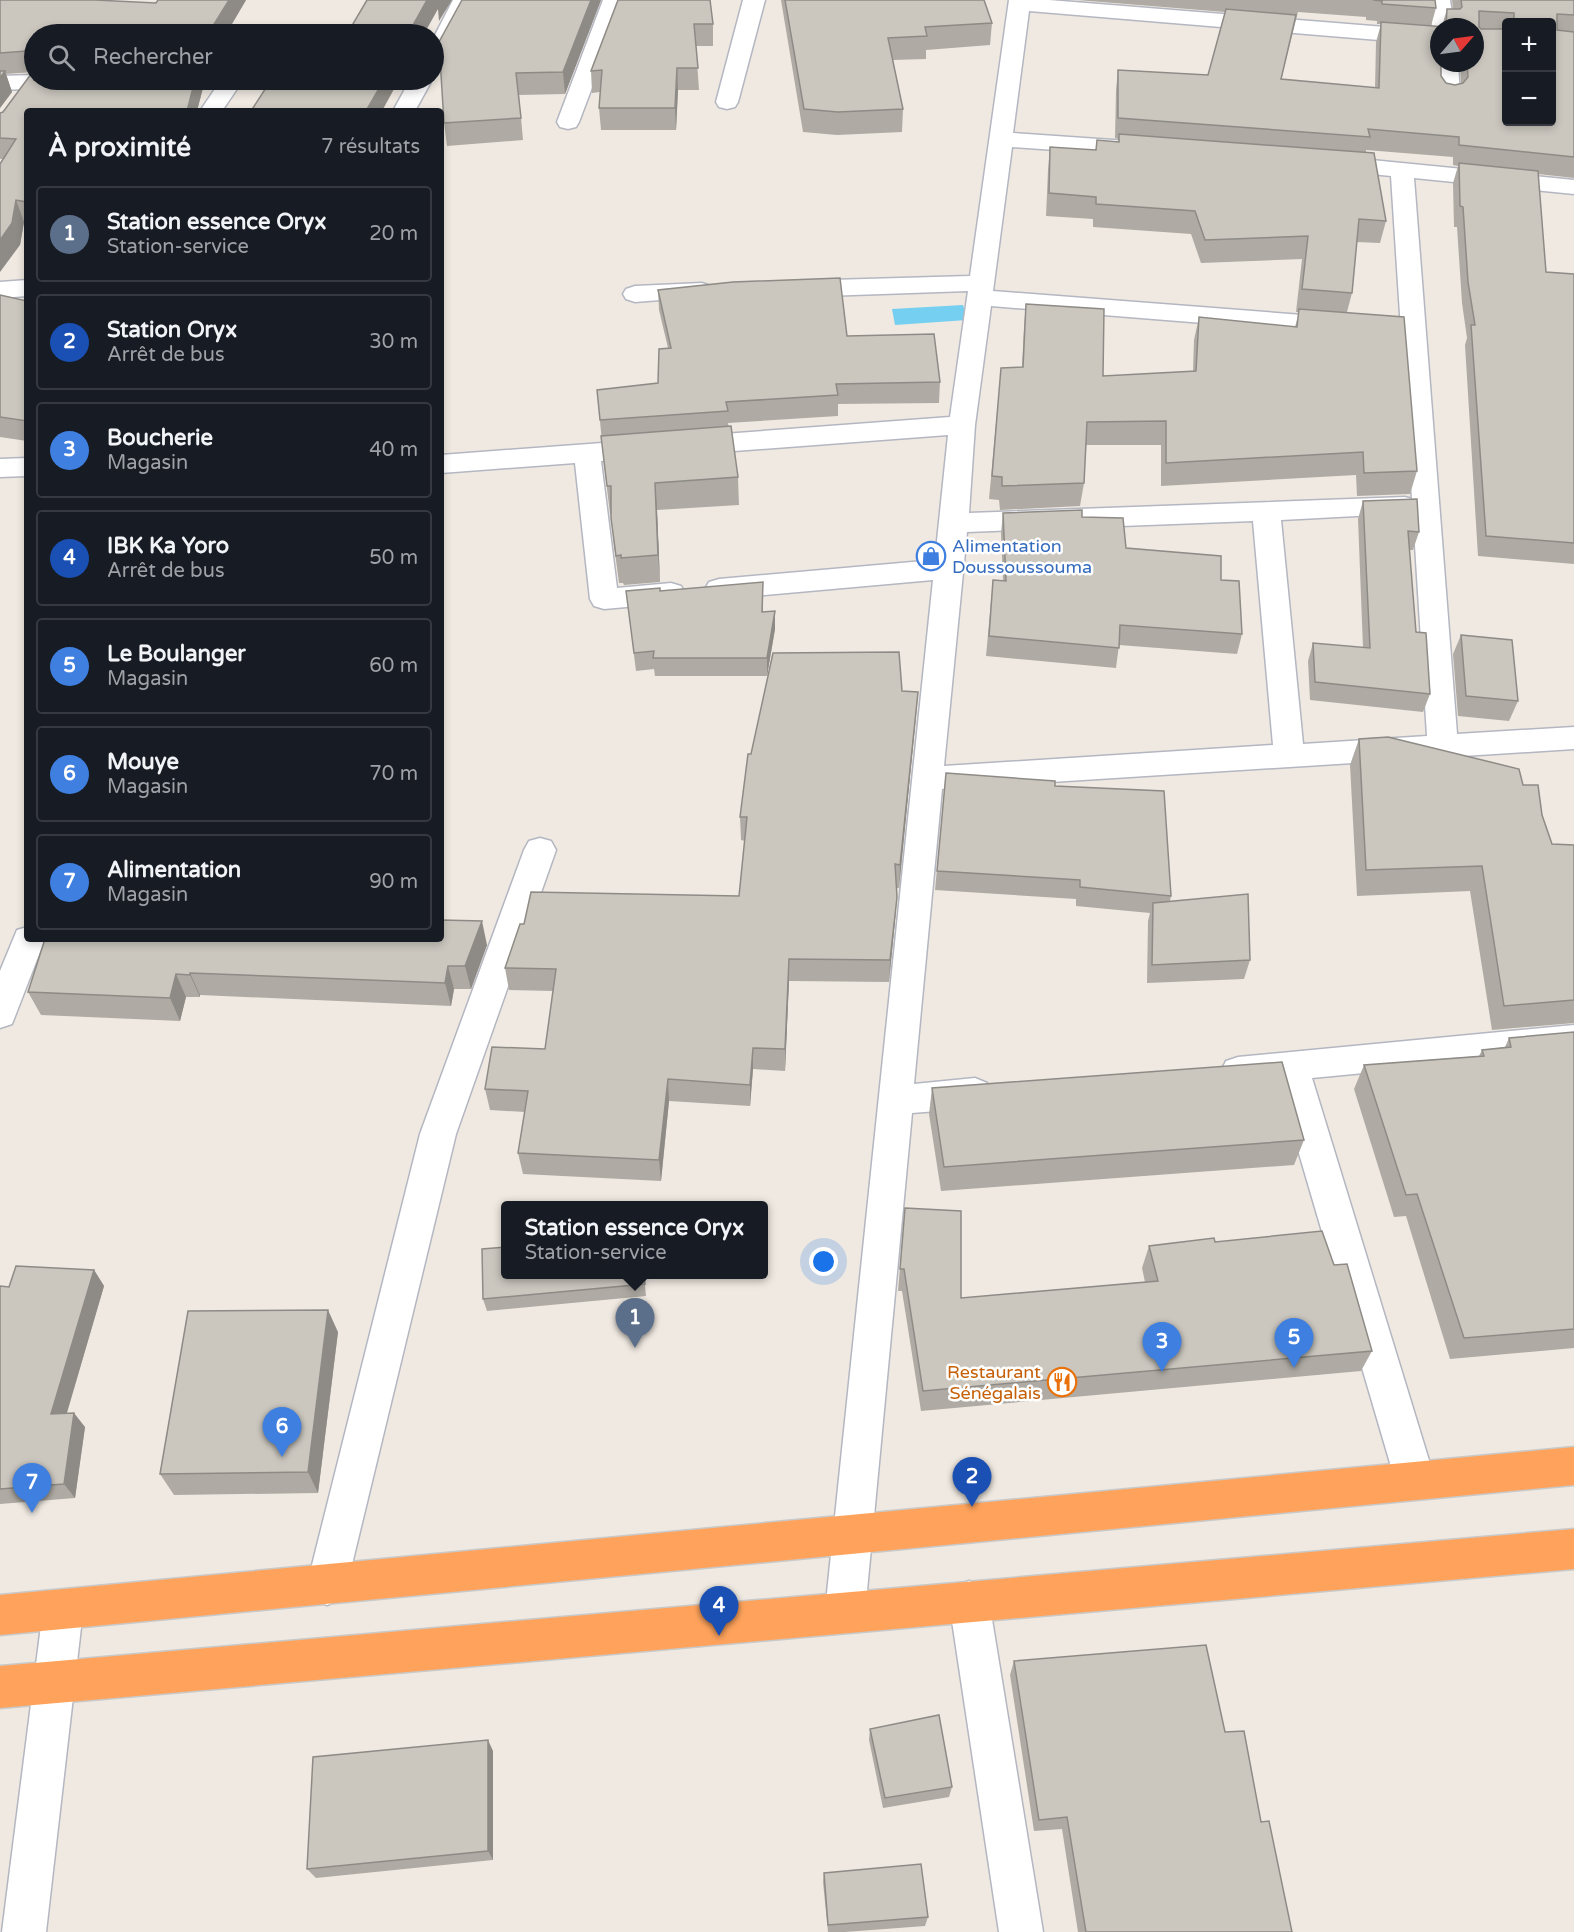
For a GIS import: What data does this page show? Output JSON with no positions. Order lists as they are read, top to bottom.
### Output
{
  "places": {
    "shop": ["Alimentation Doussoussouma"],
    "restaurant": ["Restaurant Sénégalais"]
  },
  "north": "top right",
  "page": {
    "map_buttons": ["+", "−"],
    "search": "Rechercher",
    "heading": ["À proximité", "7 résultats"],
    "list": [
      {
        "mark": "1",
        "name": "Station essence Oryx",
        "note": "Station-service",
        "value": "20 m"
      },
      {
        "mark": "2",
        "name": "Station Oryx",
        "note": "Arrêt de bus",
        "value": "30 m"
      },
      {
        "mark": "3",
        "name": "Boucherie",
        "note": "Magasin",
        "value": "40 m"
      },
      {
        "mark": "4",
        "name": "IBK Ka Yoro",
        "note": "Arrêt de bus",
        "value": "50 m"
      },
      {
        "mark": "5",
        "name": "Le Boulanger",
        "note": "Magasin",
        "value": "60 m"
      },
      {
        "mark": "6",
        "name": "Mouye",
        "note": "Magasin",
        "value": "70 m"
      },
      {
        "mark": "7",
        "name": "Alimentation",
        "note": "Magasin",
        "value": "90 m"
      }
    ],
    "popup": ["Station essence Oryx", "Station-service"],
    "pins": [
      "1",
      "5",
      "3",
      "6",
      "2",
      "7",
      "4"
    ]
  }
}
